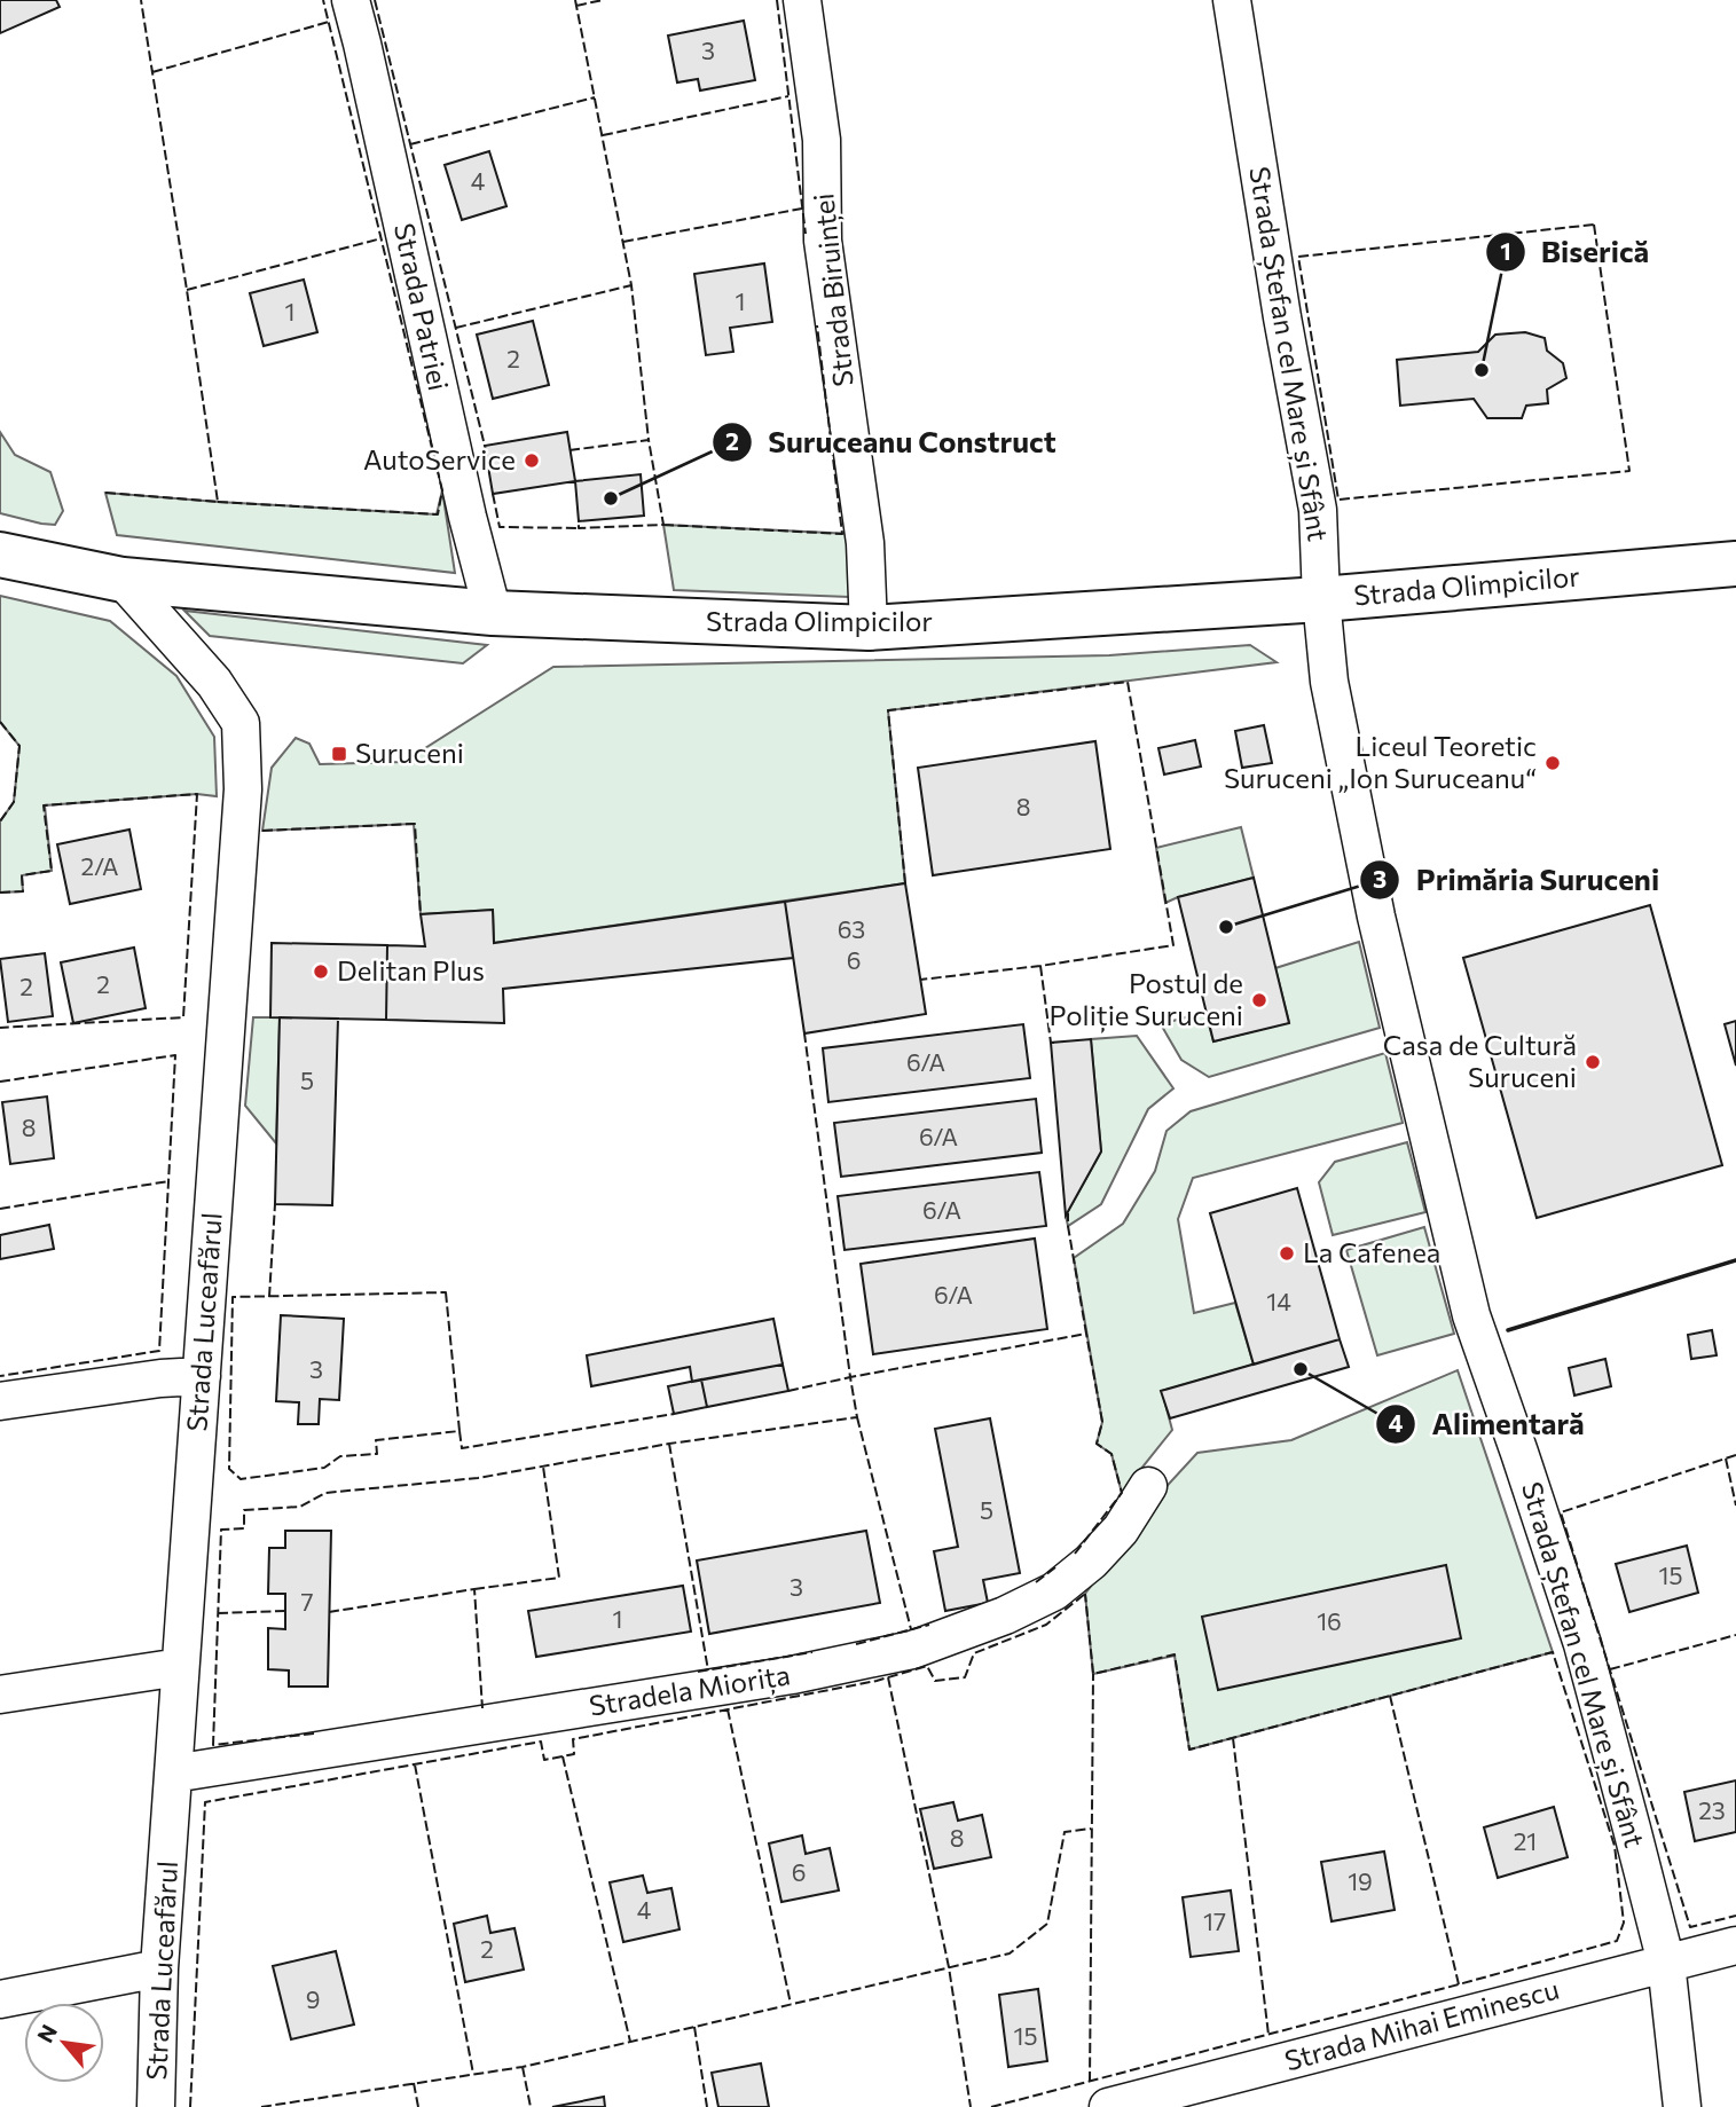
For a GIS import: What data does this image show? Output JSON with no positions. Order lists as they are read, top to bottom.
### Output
{
  "streets": {
    "main road": ["Strada Olimpicilor"],
    "street": [
      "Strada Biruinței",
      "Strada Patriei",
      "Strada Ștefan cel Mare și Sfânt",
      "Strada Luceafărul",
      "Stradela Miorița",
      "Strada Mihai Eminescu"
    ]
  },
  "crossings": [
    ["Strada Biruinței", "Strada Olimpicilor"],
    ["Strada Patriei", "Strada Olimpicilor"],
    ["Strada Ștefan cel Mare și Sfânt", "Strada Olimpicilor"],
    ["Strada Ștefan cel Mare și Sfânt", "Strada Mihai Eminescu"],
    ["Strada Olimpicilor", "Strada Luceafărul"],
    ["Strada Luceafărul", "Stradela Miorița"]
  ],
  "places": {
    "other": [
      "Biserică",
      "AutoService",
      "Suruceanu Construct",
      "Liceul Teoretic Suruceni „Ion Suruceanu“",
      "Primăria Suruceni",
      "Delitan Plus",
      "Postul de Poliție Suruceni",
      "Casa de Cultură Suruceni",
      "La Cafenea",
      "Alimentară"
    ],
    "transit": ["Suruceni"]
  },
  "house_numbers": [
    "3",
    "4",
    "1",
    "1",
    "2",
    "8",
    "2/A",
    "63",
    "6",
    "2",
    "2",
    "6/A",
    "5",
    "8",
    "6/A",
    "6/A",
    "6/A",
    "14",
    "3",
    "5",
    "15",
    "3",
    "7",
    "1",
    "16",
    "23",
    "8",
    "21",
    "6",
    "19",
    "4",
    "17",
    "2",
    "9",
    "15"
  ],
  "north": "top left"
}
